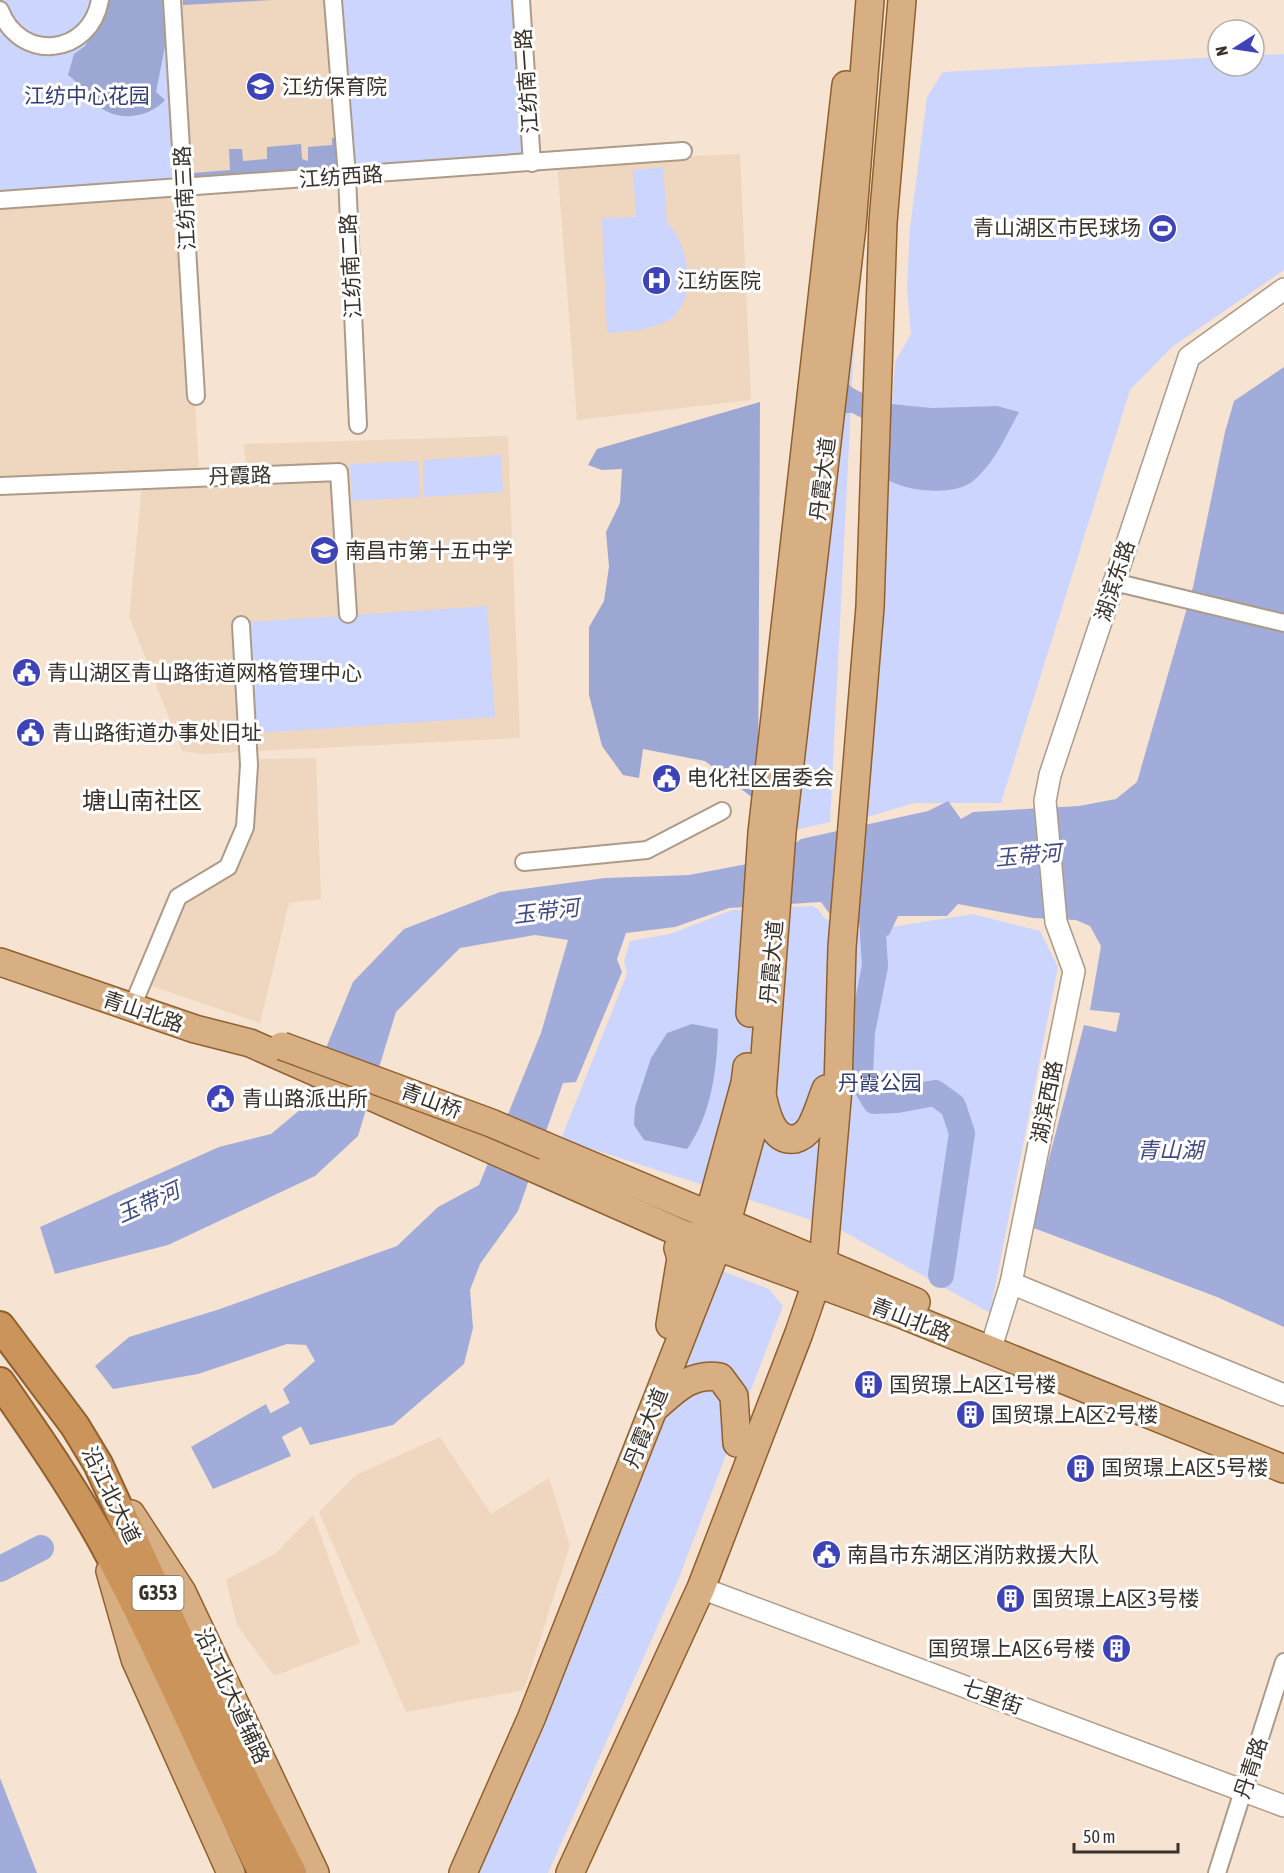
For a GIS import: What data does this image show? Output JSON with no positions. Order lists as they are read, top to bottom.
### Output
{
  "streets": {
    "highway": ["沿江北大道", "G353"],
    "main road": [
      "丹霞大道",
      "青山北路",
      "青山桥",
      "沿江北大道辅路"
    ],
    "street": [
      "江纺南一路",
      "江纺西路",
      "江纺南三路",
      "江纺南二路",
      "丹霞路",
      "湖滨东路",
      "湖滨西路",
      "七里街",
      "丹青路"
    ]
  },
  "crossings": [
    ["江纺南一路", "江纺西路"],
    ["江纺西路", "江纺南三路"],
    ["江纺西路", "江纺南二路"],
    ["丹霞大道", "青山北路"],
    ["丹霞大道", "七里街"],
    ["湖滨东路", "湖滨西路"],
    ["青山北路", "青山桥"],
    ["青山北路", "湖滨西路"],
    ["沿江北大道", "沿江北大道辅路"],
    ["七里街", "丹青路"]
  ],
  "districts": ["塘山南社区"],
  "water": ["玉带河", "青山湖"],
  "parks": ["江纺中心花园", "丹霞公园"],
  "places": {
    "school or university": ["江纺保育院", "南昌市第十五中学"],
    "sports": ["青山湖区市民球场"],
    "hospital": ["江纺医院"],
    "public building": [
      "青山湖区青山路街道网格管理中心",
      "青山路街道办事处旧址",
      "电化社区居委会",
      "青山路派出所",
      "南昌市东湖区消防救援大队"
    ],
    "building": [
      "国贸璟上A区1号楼",
      "国贸璟上A区2号楼",
      "国贸璟上A区5号楼",
      "国贸璟上A区3号楼",
      "国贸璟上A区6号楼"
    ]
  },
  "scale_bar": "50 m",
  "north": "left"
}
